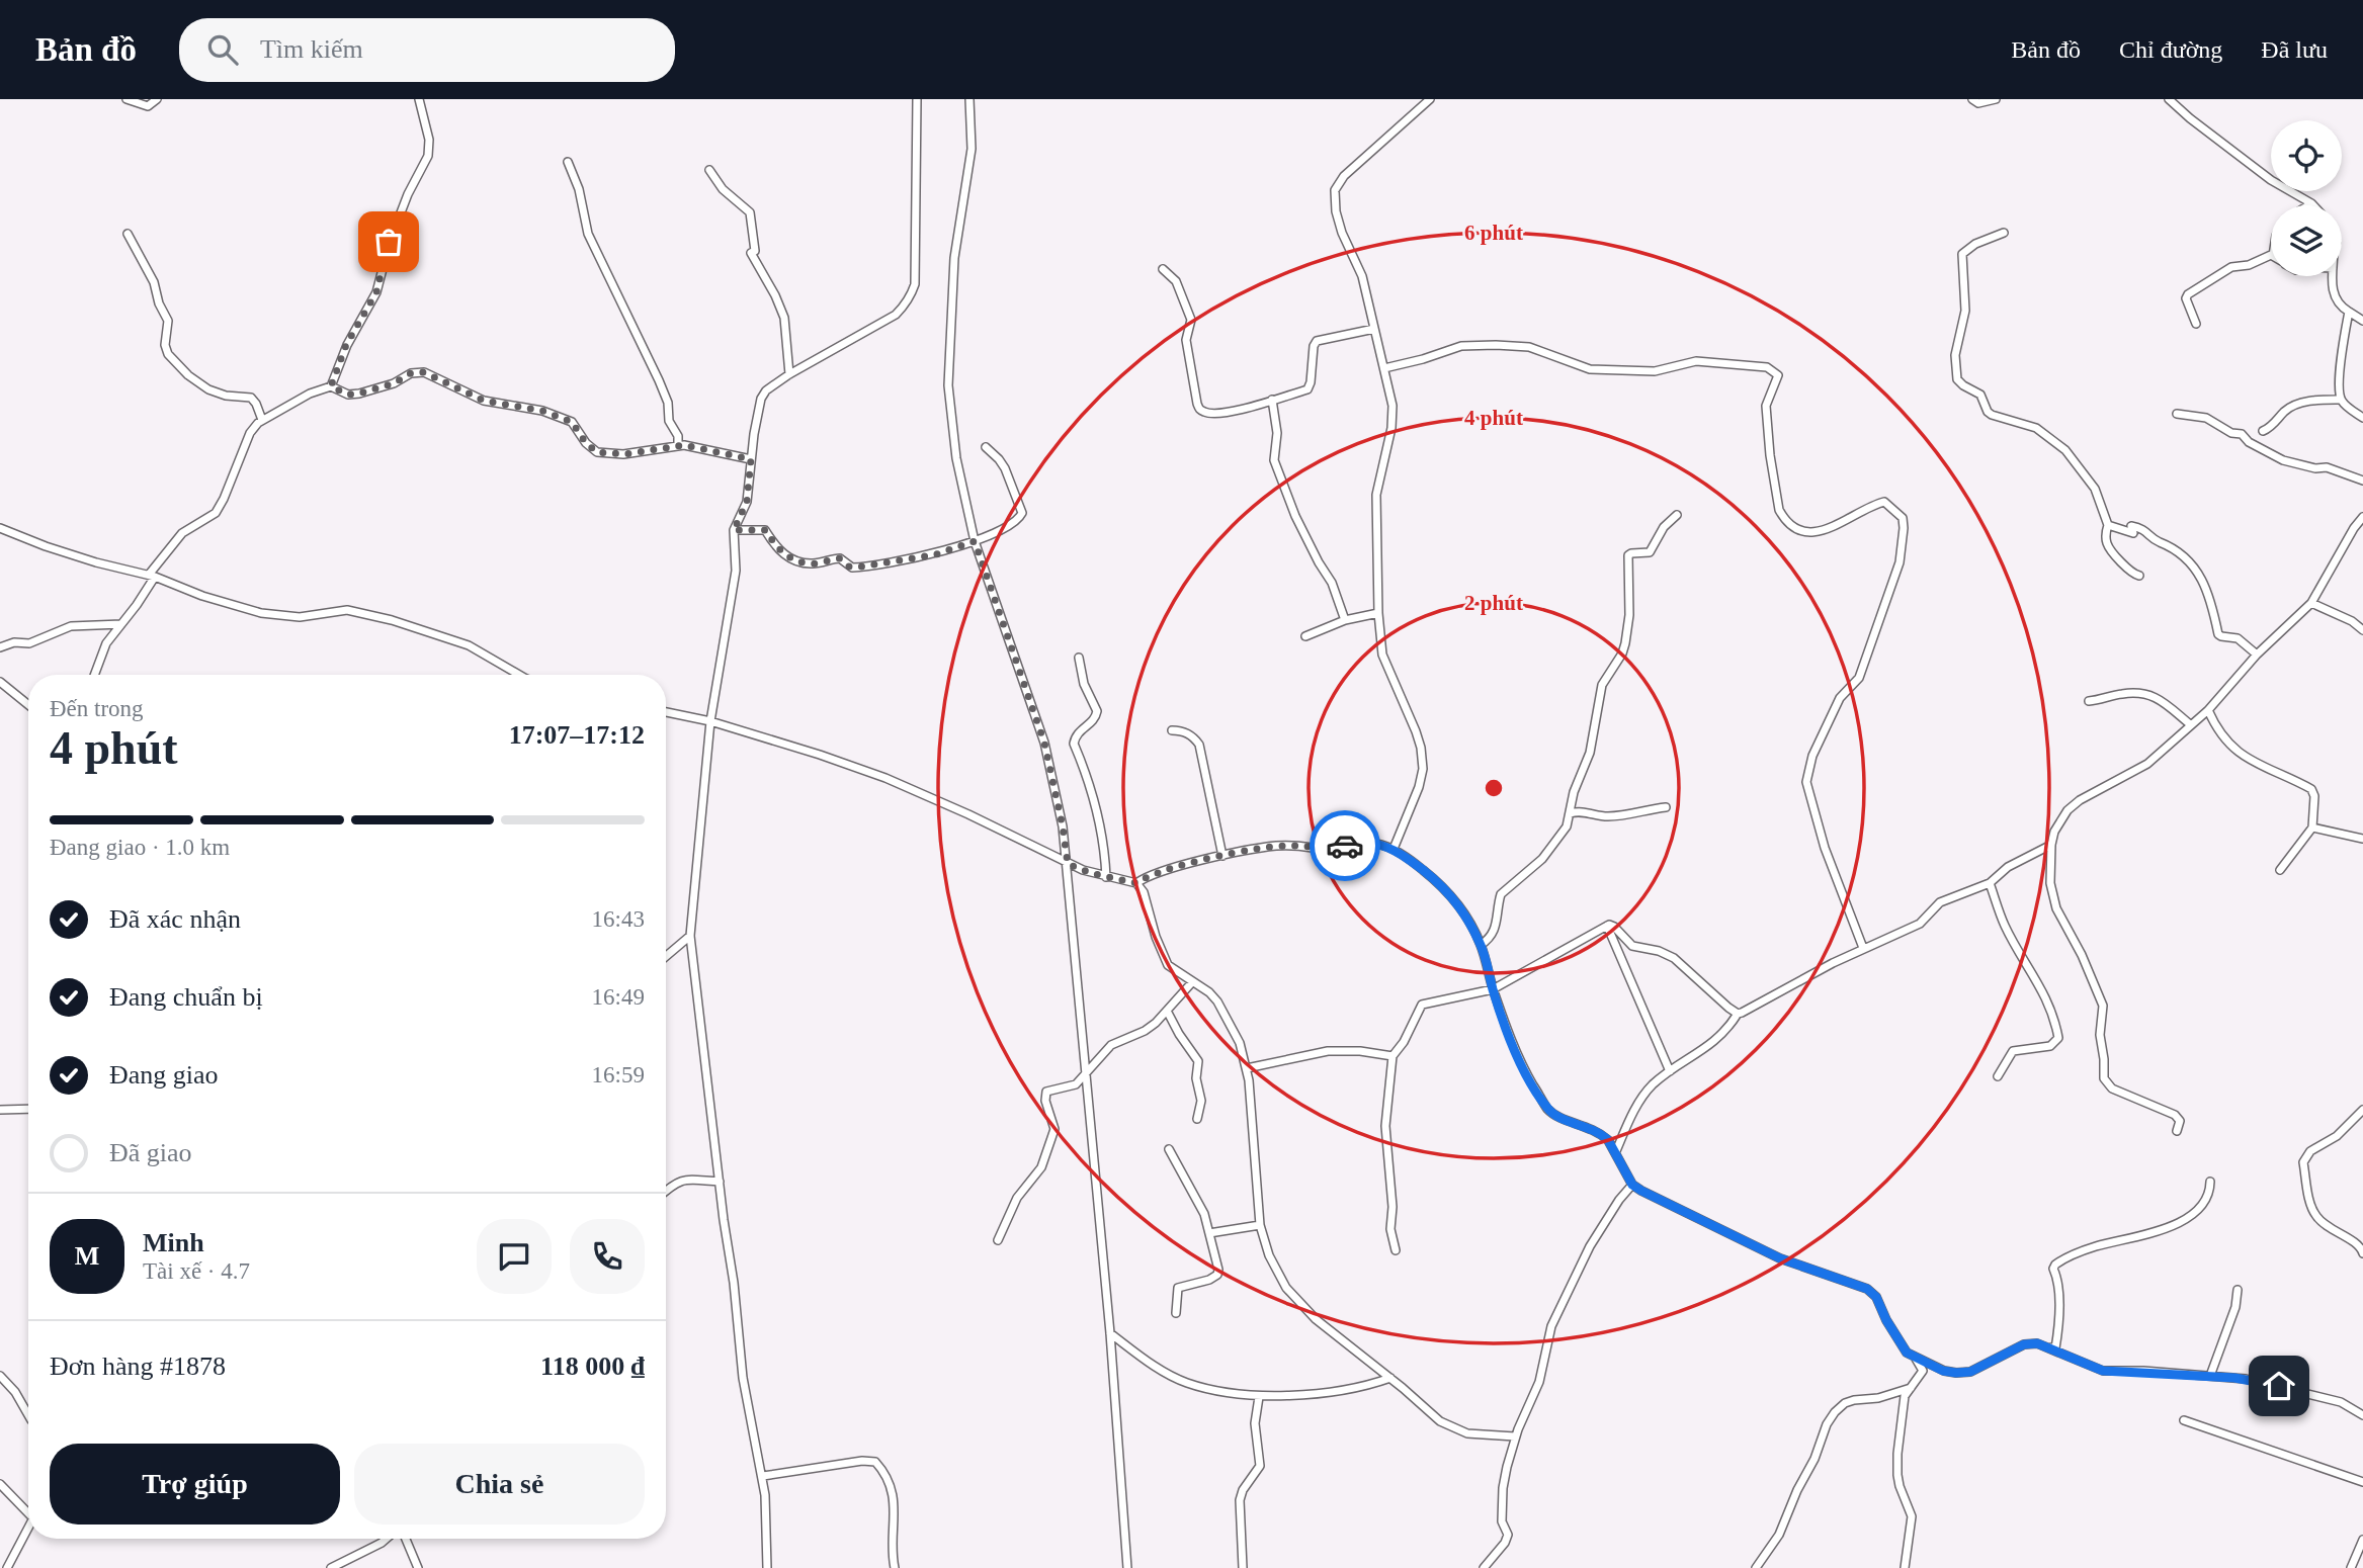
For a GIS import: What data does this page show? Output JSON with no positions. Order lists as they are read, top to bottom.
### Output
{
  "page": {
    "header": "Bản đồ",
    "search": "Tìm kiếm",
    "nav": ["Bản đồ", "Chỉ đường", "Đã lưu"],
    "heading": ["4 phút", "Đến trong", "17:07–17:12"],
    "panel": [
      "Minh",
      "Tài xế · 4.7",
      "Đơn hàng #1878",
      "118 000 ₫"
    ],
    "bar": "Đang giao · 1.0 km",
    "list": [
      ["Đã xác nhận", "16:43"],
      ["Đang chuẩn bị", "16:49"],
      ["Đang giao", "16:59"],
      "Đã giao"
    ],
    "round": "M",
    "buttons": ["Trợ giúp", "Chia sẻ"]
  },
  "rings": ["6 phút", "4 phút", "2 phút"]
}
